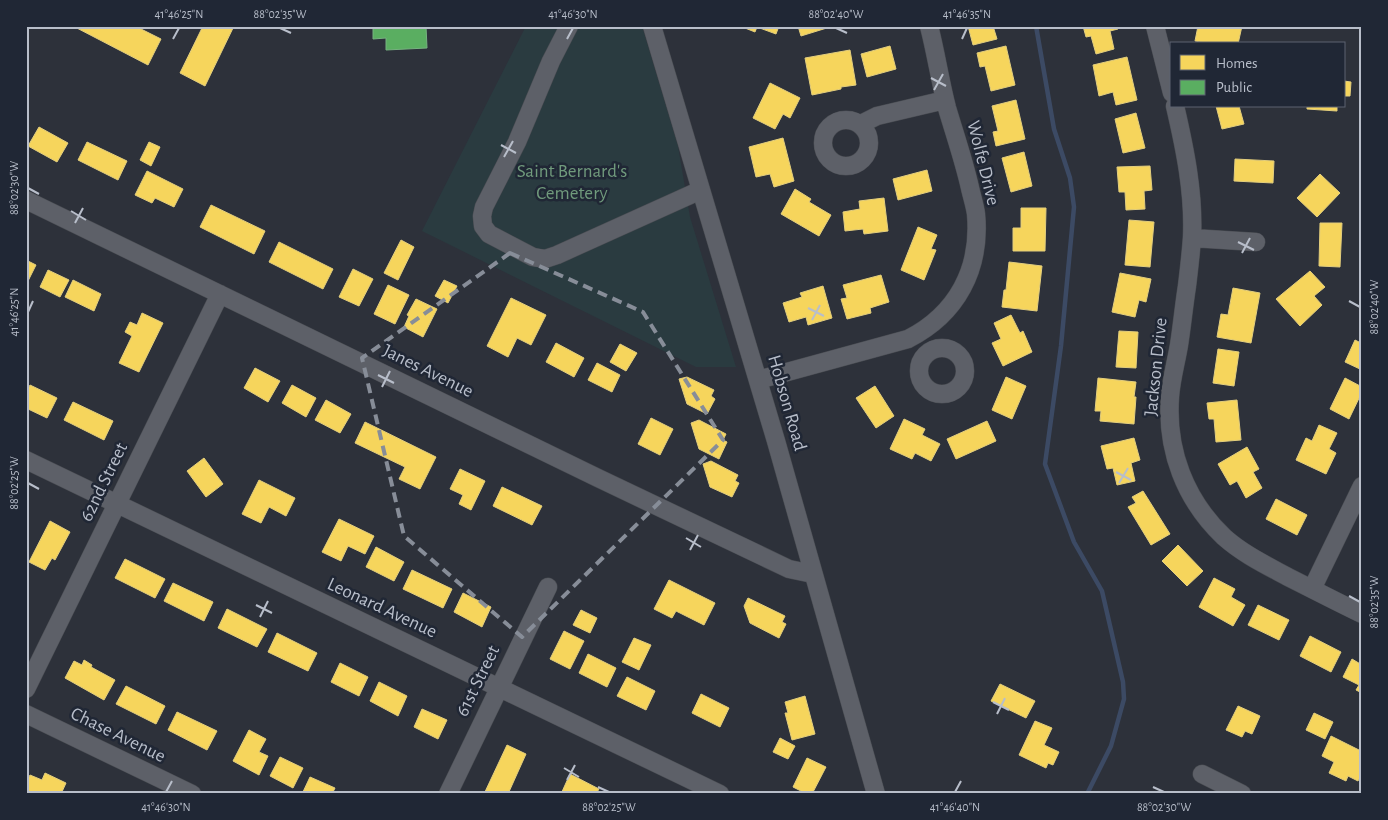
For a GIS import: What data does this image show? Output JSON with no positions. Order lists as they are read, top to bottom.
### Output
{
  "streets": {
    "street": [
      "Wolfe Drive",
      "Jackson Drive",
      "Janes Avenue",
      "Hobson Road",
      "62nd Street",
      "Leonard Avenue",
      "61st Street",
      "Chase Avenue"
    ]
  },
  "crossings": [
    ["Wolfe Drive", "Hobson Road"],
    ["Janes Avenue", "Hobson Road"],
    ["Janes Avenue", "62nd Street"],
    ["62nd Street", "Leonard Avenue"],
    ["Leonard Avenue", "61st Street"]
  ],
  "parks": ["Saint Bernard's Cemetery"],
  "legend": ["Homes", "Public"],
  "coordinates": [
    "41°46'25\"N",
    "88°02'35\"W",
    "41°46'30\"N",
    "88°02'40\"W",
    "41°46'35\"N",
    "88°02'30\"W",
    "88°02'25\"W",
    "41°46'40\"N"
  ]
}
